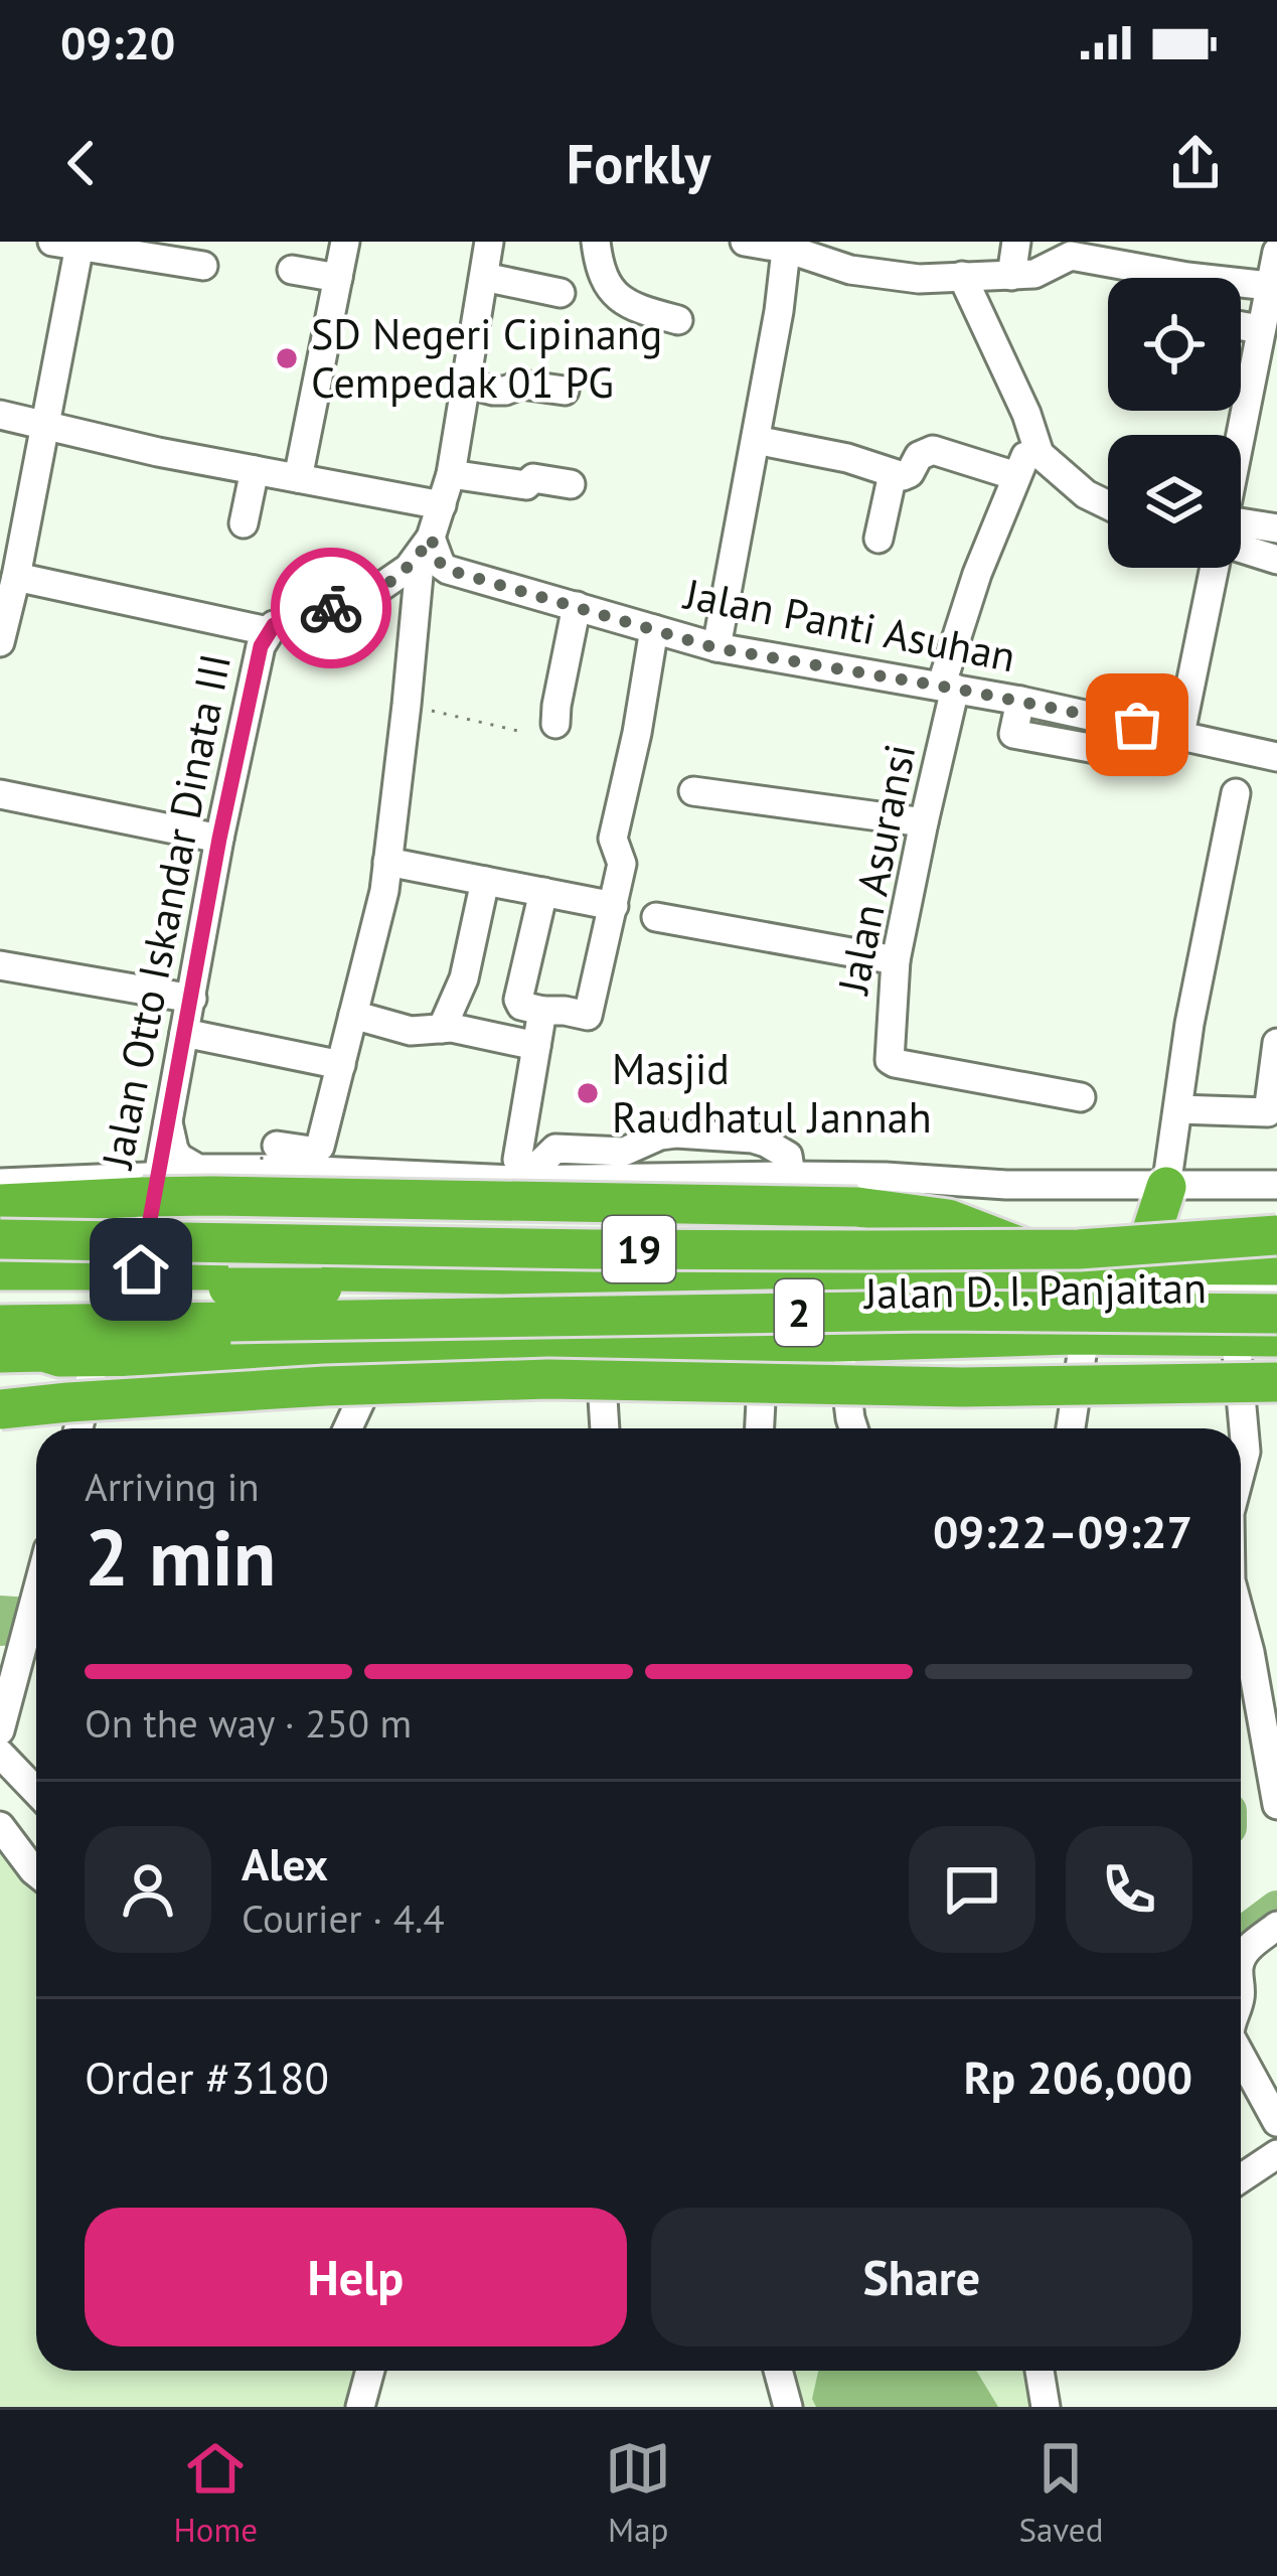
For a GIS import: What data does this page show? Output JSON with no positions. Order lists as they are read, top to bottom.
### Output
{
  "streets": {
    "highway": ["19", "Jalan D. I. Panjaitan", "2"],
    "street": ["Jalan Panti Asuhan", "Jalan Asuransi", "Jalan Otto Iskandar Dinata III"]
  },
  "crossings": [
    ["Jalan Panti Asuhan", "Jalan Asuransi"],
    ["Jalan Panti Asuhan", "Jalan Otto Iskandar Dinata III"],
    ["Jalan Otto Iskandar Dinata III", "Jalan D. I. Panjaitan"]
  ],
  "places": ["SD Negeri Cipinang Cempedak 01 PG", "Masjid Raudhatul Jannah"],
  "page": {
    "status": "09:20",
    "header": "Forkly",
    "heading": ["2 min", "Arriving in", "09:22–09:27"],
    "panel": [
      "Alex",
      "Courier · 4.4",
      "Order #3180",
      "Rp 206,000"
    ],
    "bar": "On the way · 250 m",
    "buttons": ["Help", "Share"],
    "tabs": ["Home", "Map", "Saved"]
  }
}
